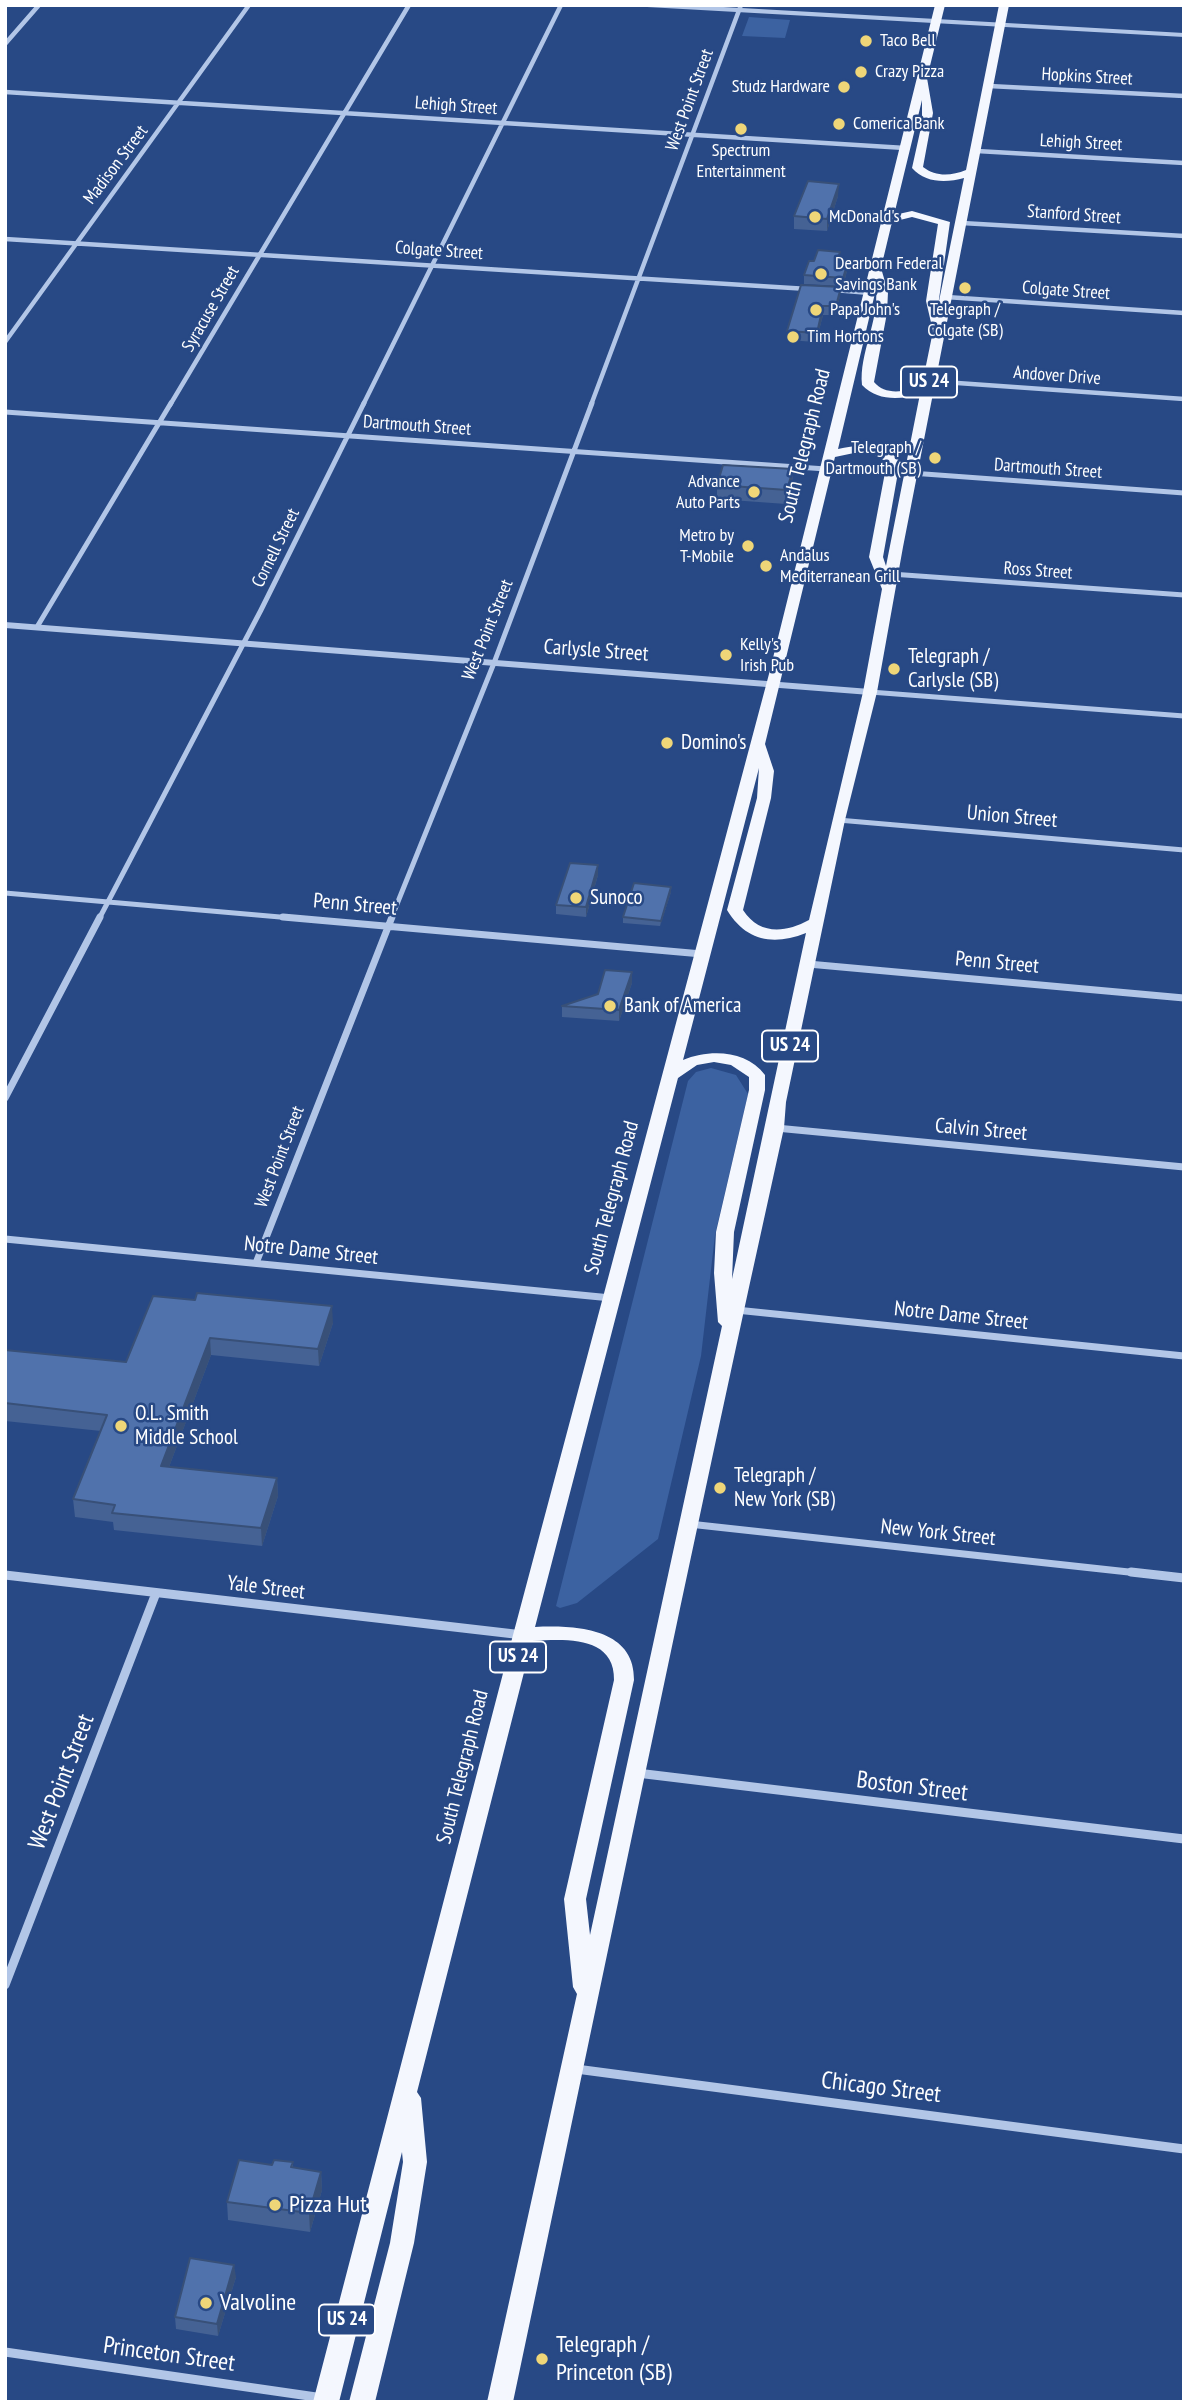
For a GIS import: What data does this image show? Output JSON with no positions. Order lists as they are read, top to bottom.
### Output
{
  "streets": {
    "main road": ["US 24", "South Telegraph Road"],
    "street": [
      "Hopkins Street",
      "West Point Street",
      "Lehigh Street",
      "Madison Street",
      "Stanford Street",
      "Colgate Street",
      "Syracuse Street",
      "Andover Drive",
      "Dartmouth Street",
      "Cornell Street",
      "Ross Street",
      "Carlysle Street",
      "Union Street",
      "Penn Street",
      "Calvin Street",
      "Notre Dame Street",
      "New York Street",
      "Yale Street",
      "Boston Street",
      "Chicago Street",
      "Princeton Street"
    ]
  },
  "crossings": [
    ["Hopkins Street", "US 24"],
    ["West Point Street", "Lehigh Street"],
    ["West Point Street", "Colgate Street"],
    ["West Point Street", "Dartmouth Street"],
    ["West Point Street", "Carlysle Street"],
    ["West Point Street", "Penn Street"],
    ["West Point Street", "Notre Dame Street"],
    ["West Point Street", "Yale Street"],
    ["Lehigh Street", "Madison Street"],
    ["Lehigh Street", "Syracuse Street"],
    ["Lehigh Street", "US 24"],
    ["Lehigh Street", "South Telegraph Road"],
    ["Lehigh Street", "Cornell Street"],
    ["Madison Street", "Colgate Street"],
    ["Stanford Street", "US 24"],
    ["Colgate Street", "Syracuse Street"],
    ["Colgate Street", "US 24"],
    ["Colgate Street", "Cornell Street"],
    ["Syracuse Street", "Dartmouth Street"],
    ["Syracuse Street", "Carlysle Street"],
    ["Andover Drive", "US 24"],
    ["US 24", "Dartmouth Street"],
    ["US 24", "Ross Street"],
    ["US 24", "Carlysle Street"],
    ["US 24", "Union Street"],
    ["US 24", "Penn Street"],
    ["US 24", "Calvin Street"],
    ["US 24", "Notre Dame Street"],
    ["US 24", "New York Street"],
    ["US 24", "Boston Street"],
    ["US 24", "Chicago Street"],
    ["Dartmouth Street", "South Telegraph Road"],
    ["Dartmouth Street", "Cornell Street"],
    ["South Telegraph Road", "Carlysle Street"],
    ["South Telegraph Road", "Penn Street"],
    ["South Telegraph Road", "Notre Dame Street"],
    ["South Telegraph Road", "Yale Street"],
    ["South Telegraph Road", "Princeton Street"],
    ["Cornell Street", "Carlysle Street"],
    ["Cornell Street", "Penn Street"]
  ],
  "places": [
    "Taco Bell",
    "Crazy Pizza",
    "Studz Hardware",
    "Comerica Bank",
    "Spectrum Entertainment",
    "McDonald's",
    "Dearborn Federal Savings Bank",
    "Telegraph / Colgate (SB)",
    "Papa John's",
    "Tim Hortons",
    "Telegraph / Dartmouth (SB)",
    "Advance Auto Parts",
    "Metro by T-Mobile",
    "Andalus Mediterranean Grill",
    "Kelly's Irish Pub",
    "Telegraph / Carlysle (SB)",
    "Domino's",
    "Sunoco",
    "Bank of America",
    "O.L. Smith Middle School",
    "Telegraph / New York (SB)",
    "Pizza Hut",
    "Valvoline",
    "Telegraph / Princeton (SB)"
  ]
}
